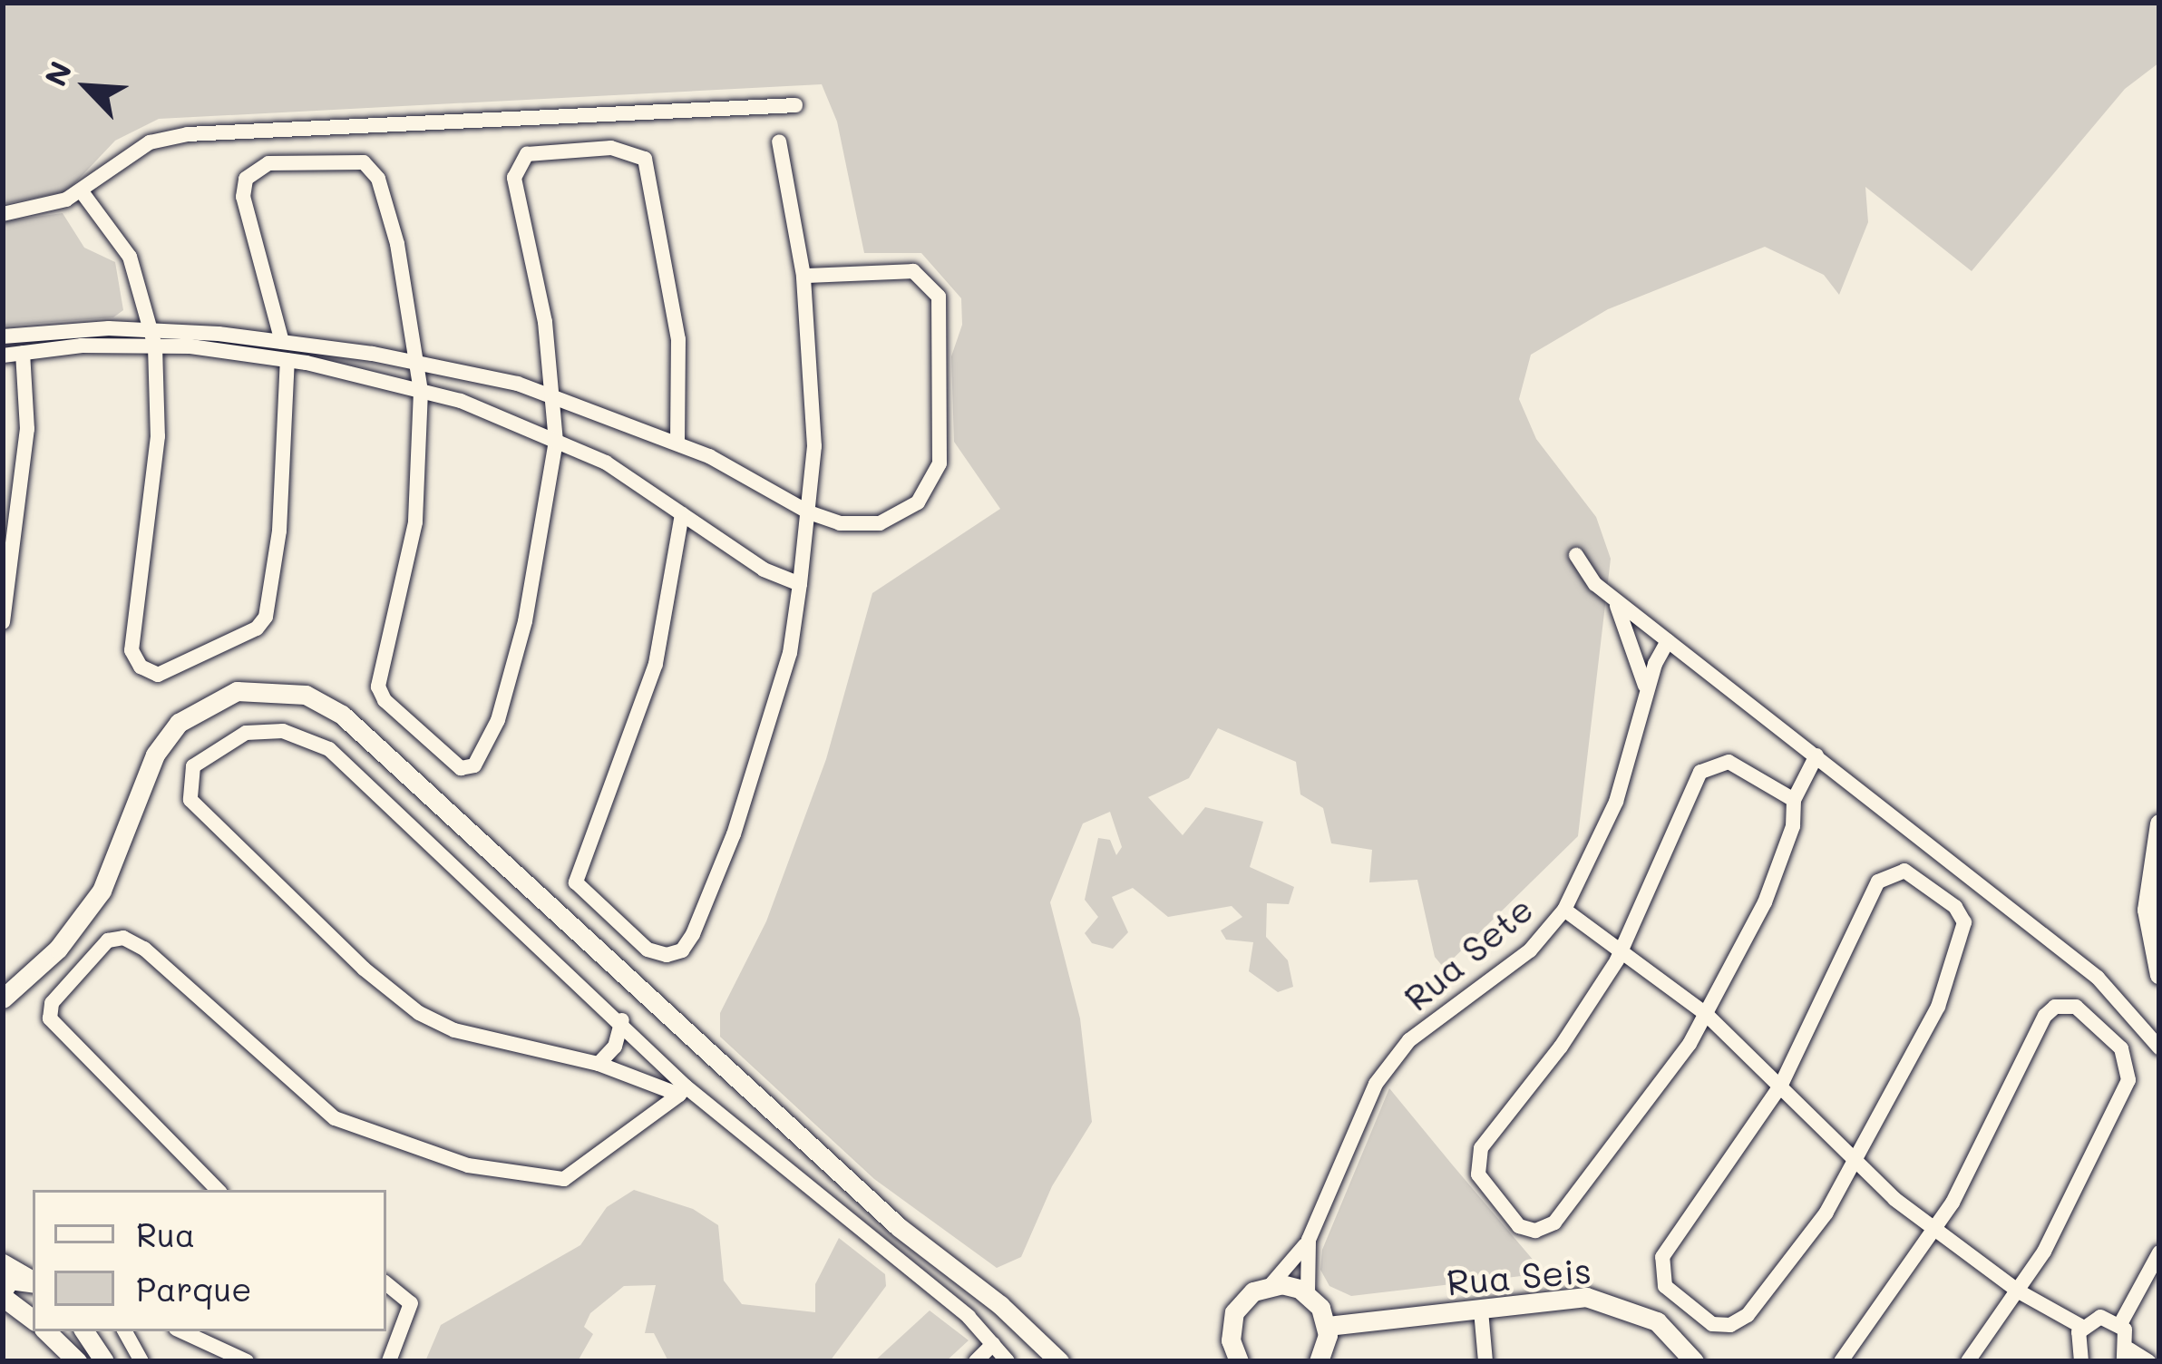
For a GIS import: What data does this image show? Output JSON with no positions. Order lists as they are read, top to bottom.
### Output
{
  "streets": {
    "street": ["Rua Sete", "Rua Seis"]
  },
  "legend": ["Rua", "Parque"],
  "north": "top left"
}
